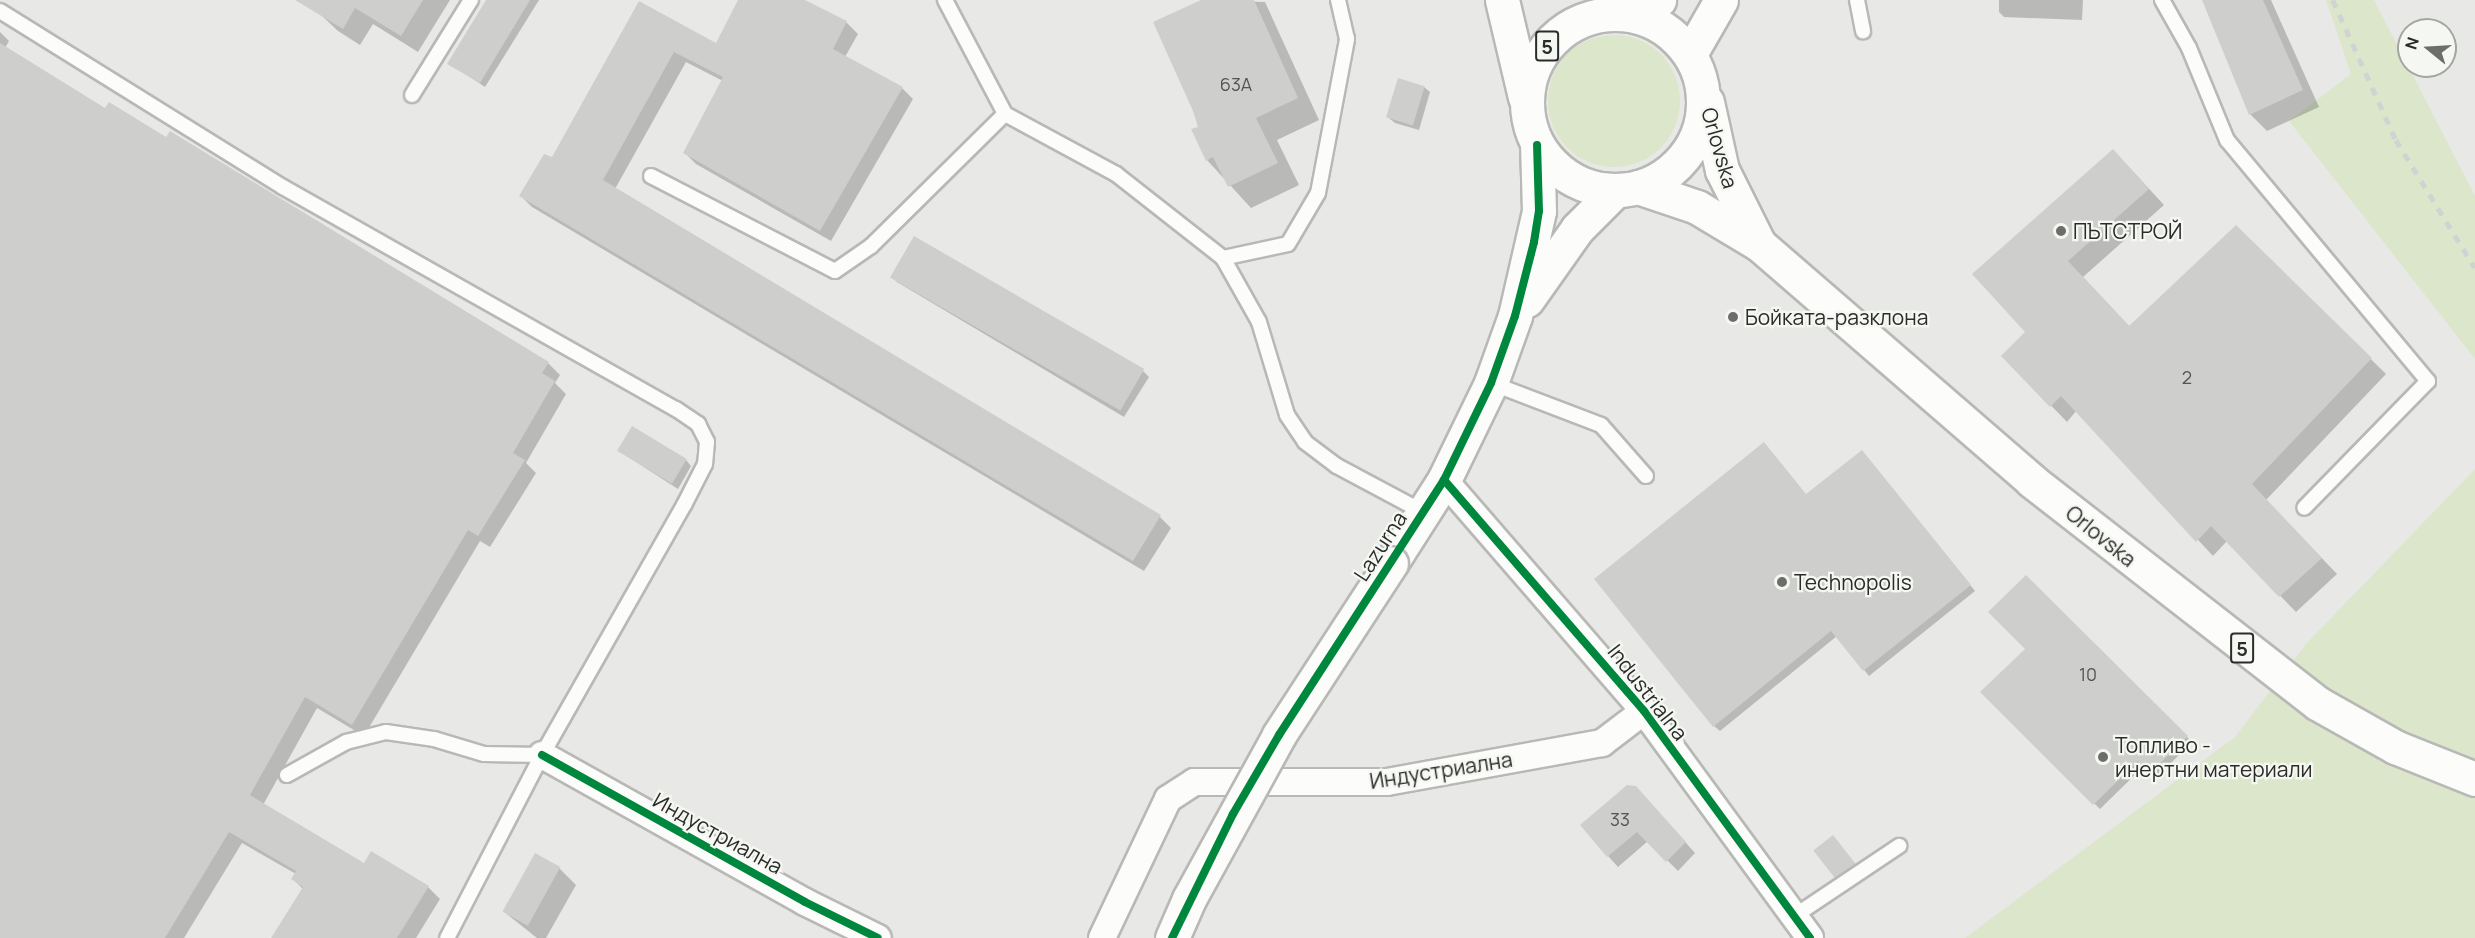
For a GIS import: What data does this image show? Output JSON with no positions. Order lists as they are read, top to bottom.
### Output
{
  "streets": {
    "main road": ["5", "Orlovska", "Lazurna"],
    "street": ["Industrialna", "Индустриална"]
  },
  "crossings": [
    ["5", "Orlovska"],
    ["5", "Lazurna"],
    ["Orlovska", "Lazurna"],
    ["Lazurna", "Industrialna"],
    ["Industrialna", "Индустриална"]
  ],
  "places": [
    "ПЪТСТРОЙ",
    "Бойката-разклона",
    "Technopolis",
    "Топливо - инертни материали"
  ],
  "house_numbers": [
    "63А",
    "2",
    "10",
    "33"
  ],
  "north": "left"
}
